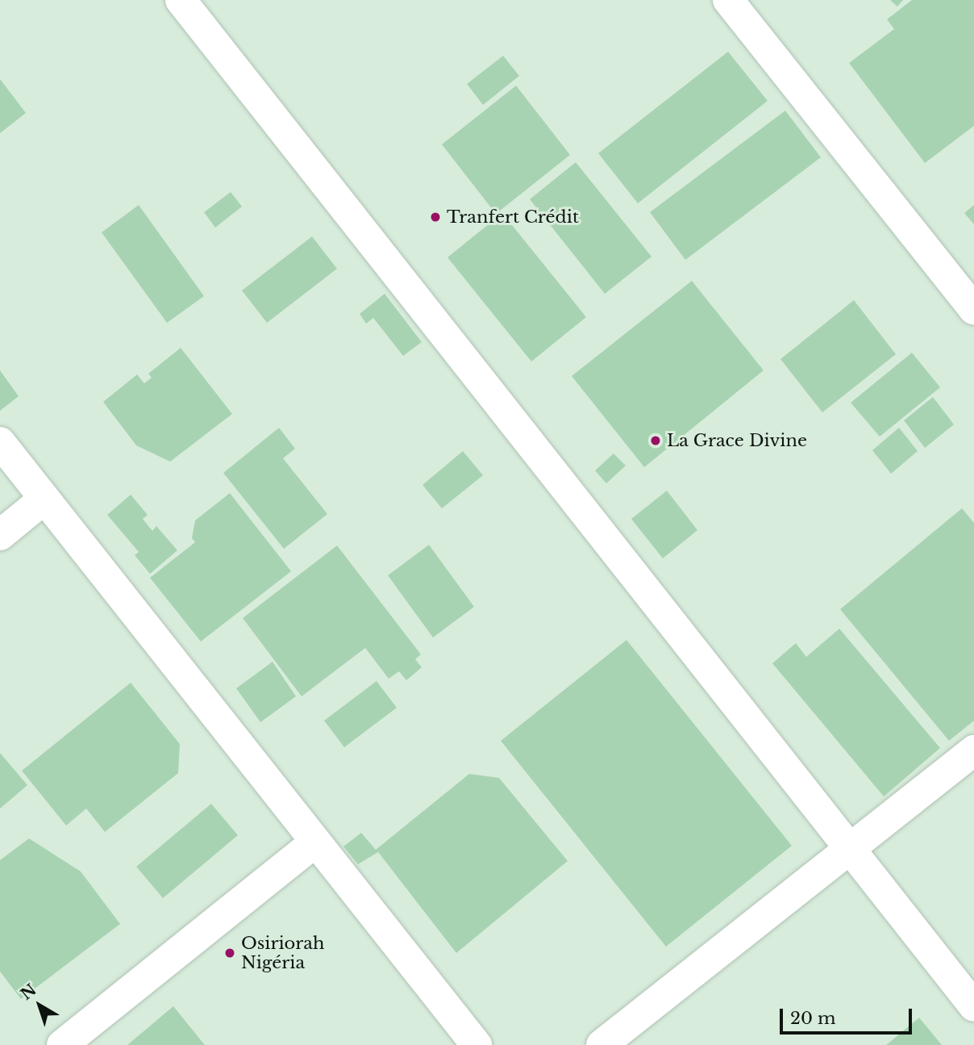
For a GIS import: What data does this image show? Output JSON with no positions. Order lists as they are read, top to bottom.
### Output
{
  "places": ["Tranfert Crédit", "La Grace Divine", "Osiriorah Nigéria"],
  "scale_bar": "20 m",
  "north": "top left"
}
